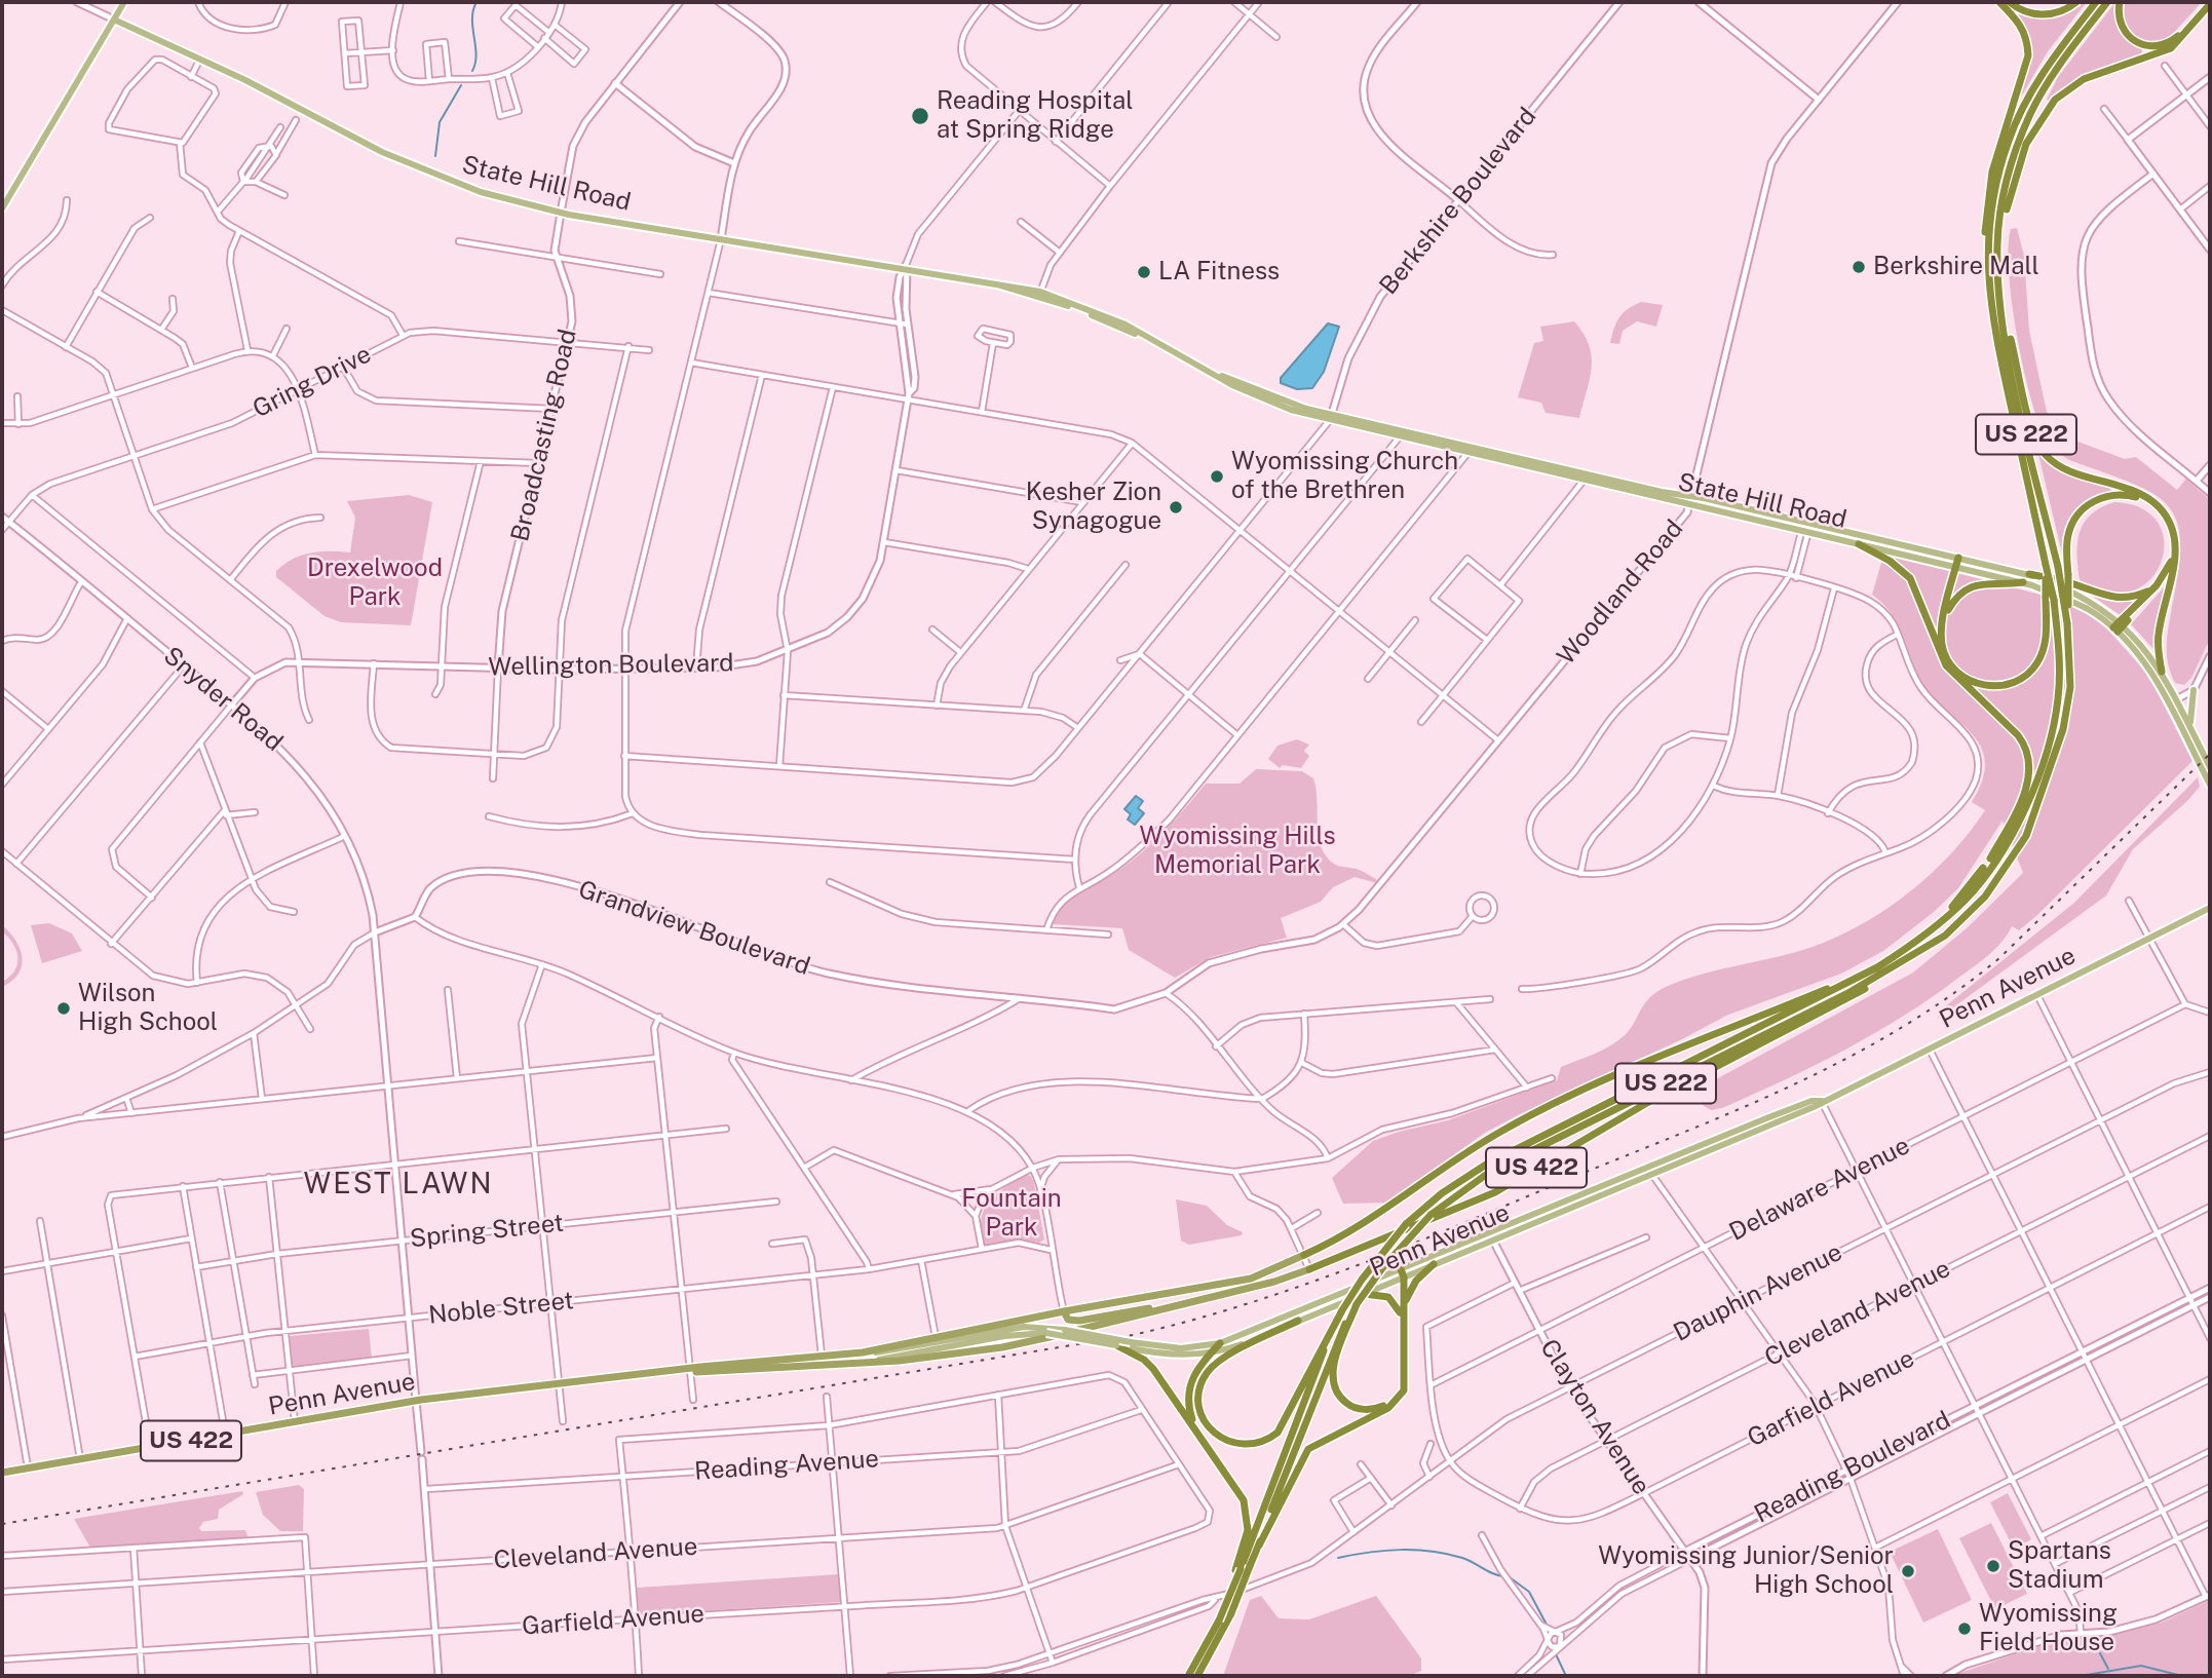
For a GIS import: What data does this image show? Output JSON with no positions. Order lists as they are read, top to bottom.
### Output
{
  "streets": {
    "highway": ["US 222", "Penn Avenue", "US 422"],
    "main road": ["State Hill Road"],
    "street": [
      "Berkshire Boulevard",
      "Gring Drive",
      "Broadcasting Road",
      "Woodland Road",
      "Wellington Boulevard",
      "Snyder Road",
      "Grandview Boulevard",
      "Delaware Avenue",
      "Spring Street",
      "Dauphin Avenue",
      "Noble Street",
      "Cleveland Avenue",
      "Garfield Avenue",
      "Clayton Avenue",
      "Reading Avenue",
      "Reading Boulevard"
    ]
  },
  "crossings": [
    ["State Hill Road", "Berkshire Boulevard"],
    ["State Hill Road", "Broadcasting Road"],
    ["State Hill Road", "Woodland Road"],
    ["State Hill Road", "Wellington Boulevard"],
    ["Gring Drive", "Broadcasting Road"],
    ["Gring Drive", "Snyder Road"],
    ["US 222", "US 422"],
    ["Broadcasting Road", "Wellington Boulevard"],
    ["Woodland Road", "Grandview Boulevard"],
    ["Wellington Boulevard", "Snyder Road"],
    ["Snyder Road", "Penn Avenue"],
    ["Snyder Road", "Spring Street"],
    ["Snyder Road", "Noble Street"],
    ["Snyder Road", "Cleveland Avenue"],
    ["Snyder Road", "Garfield Avenue"],
    ["Snyder Road", "Reading Avenue"],
    ["Penn Avenue", "US 422"],
    ["Penn Avenue", "Clayton Avenue"],
    ["Delaware Avenue", "Clayton Avenue"],
    ["Dauphin Avenue", "Garfield Avenue"],
    ["Dauphin Avenue", "Clayton Avenue"],
    ["Cleveland Avenue", "Garfield Avenue"],
    ["Cleveland Avenue", "Clayton Avenue"],
    ["Garfield Avenue", "Clayton Avenue"],
    ["Clayton Avenue", "Reading Boulevard"]
  ],
  "districts": ["WEST LAWN"],
  "parks": ["Drexelwood Park", "Wyomissing Hills Memorial Park", "Fountain Park"],
  "places": [
    "Reading Hospital at Spring Ridge",
    "Berkshire Mall",
    "LA Fitness",
    "Wyomissing Church of the Brethren",
    "Kesher Zion Synagogue",
    "Wilson High School",
    "Spartans Stadium",
    "Wyomissing Junior/Senior High School",
    "Wyomissing Field House"
  ]
}
